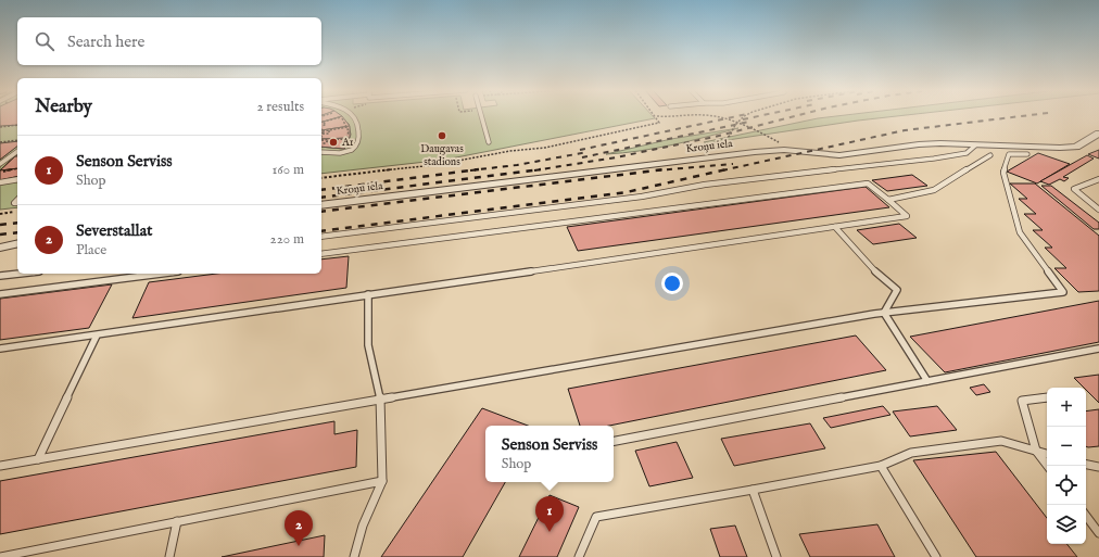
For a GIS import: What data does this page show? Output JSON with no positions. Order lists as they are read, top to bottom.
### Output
{
  "streets": {
    "street": ["Kroņu iela"]
  },
  "places": ["Daugavas stadions", "A1"],
  "page": {
    "search": "Search here",
    "heading": ["Nearby", "2 results"],
    "list": [
      {
        "mark": "1",
        "name": "Senson Serviss",
        "note": "Shop",
        "value": "160 m"
      },
      {
        "mark": "2",
        "name": "Severstallat",
        "note": "Place",
        "value": "220 m"
      }
    ],
    "map_buttons": ["+", "−"],
    "popup": ["Senson Serviss", "Shop"],
    "pins": ["1", "2"]
  }
}
